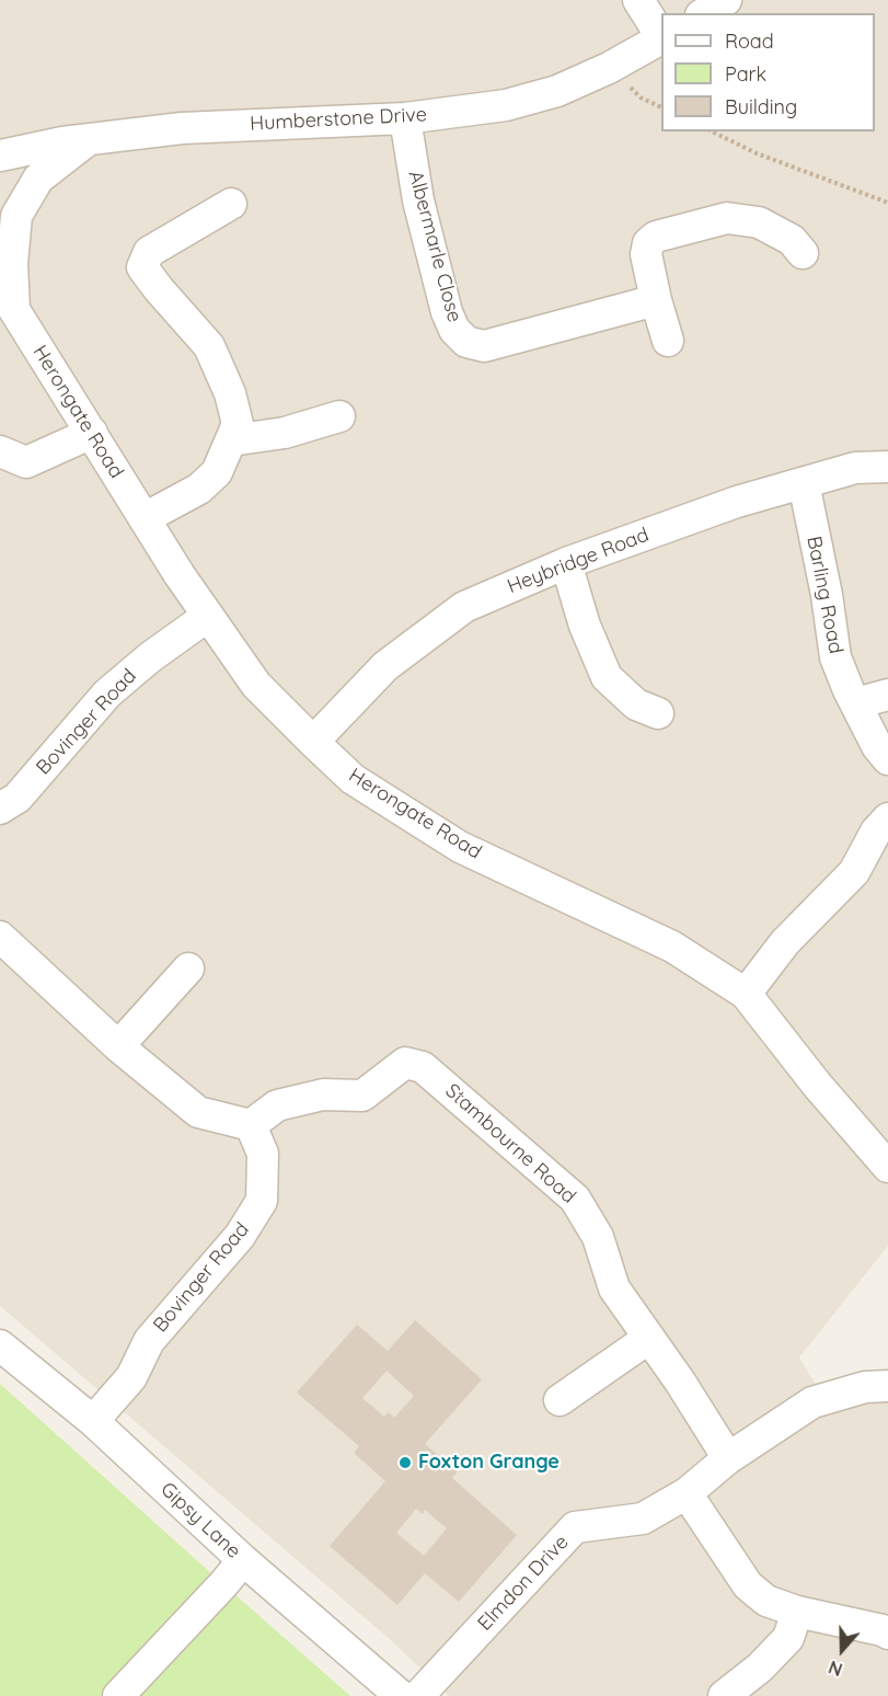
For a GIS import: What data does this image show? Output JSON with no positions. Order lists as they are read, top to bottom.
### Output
{
  "streets": {
    "street": [
      "Humberstone Drive",
      "Albermarle Close",
      "Herongate Road",
      "Heybridge Road",
      "Barling Road",
      "Bovinger Road",
      "Stambourne Road",
      "Gipsy Lane",
      "Elmdon Drive"
    ]
  },
  "crossings": [
    ["Humberstone Drive", "Albermarle Close"],
    ["Herongate Road", "Heybridge Road"],
    ["Herongate Road", "Bovinger Road"],
    ["Heybridge Road", "Barling Road"],
    ["Bovinger Road", "Stambourne Road"],
    ["Bovinger Road", "Gipsy Lane"],
    ["Stambourne Road", "Elmdon Drive"]
  ],
  "places": ["Foxton Grange"],
  "legend": ["Road", "Park", "Building"],
  "north": "bottom"
}
